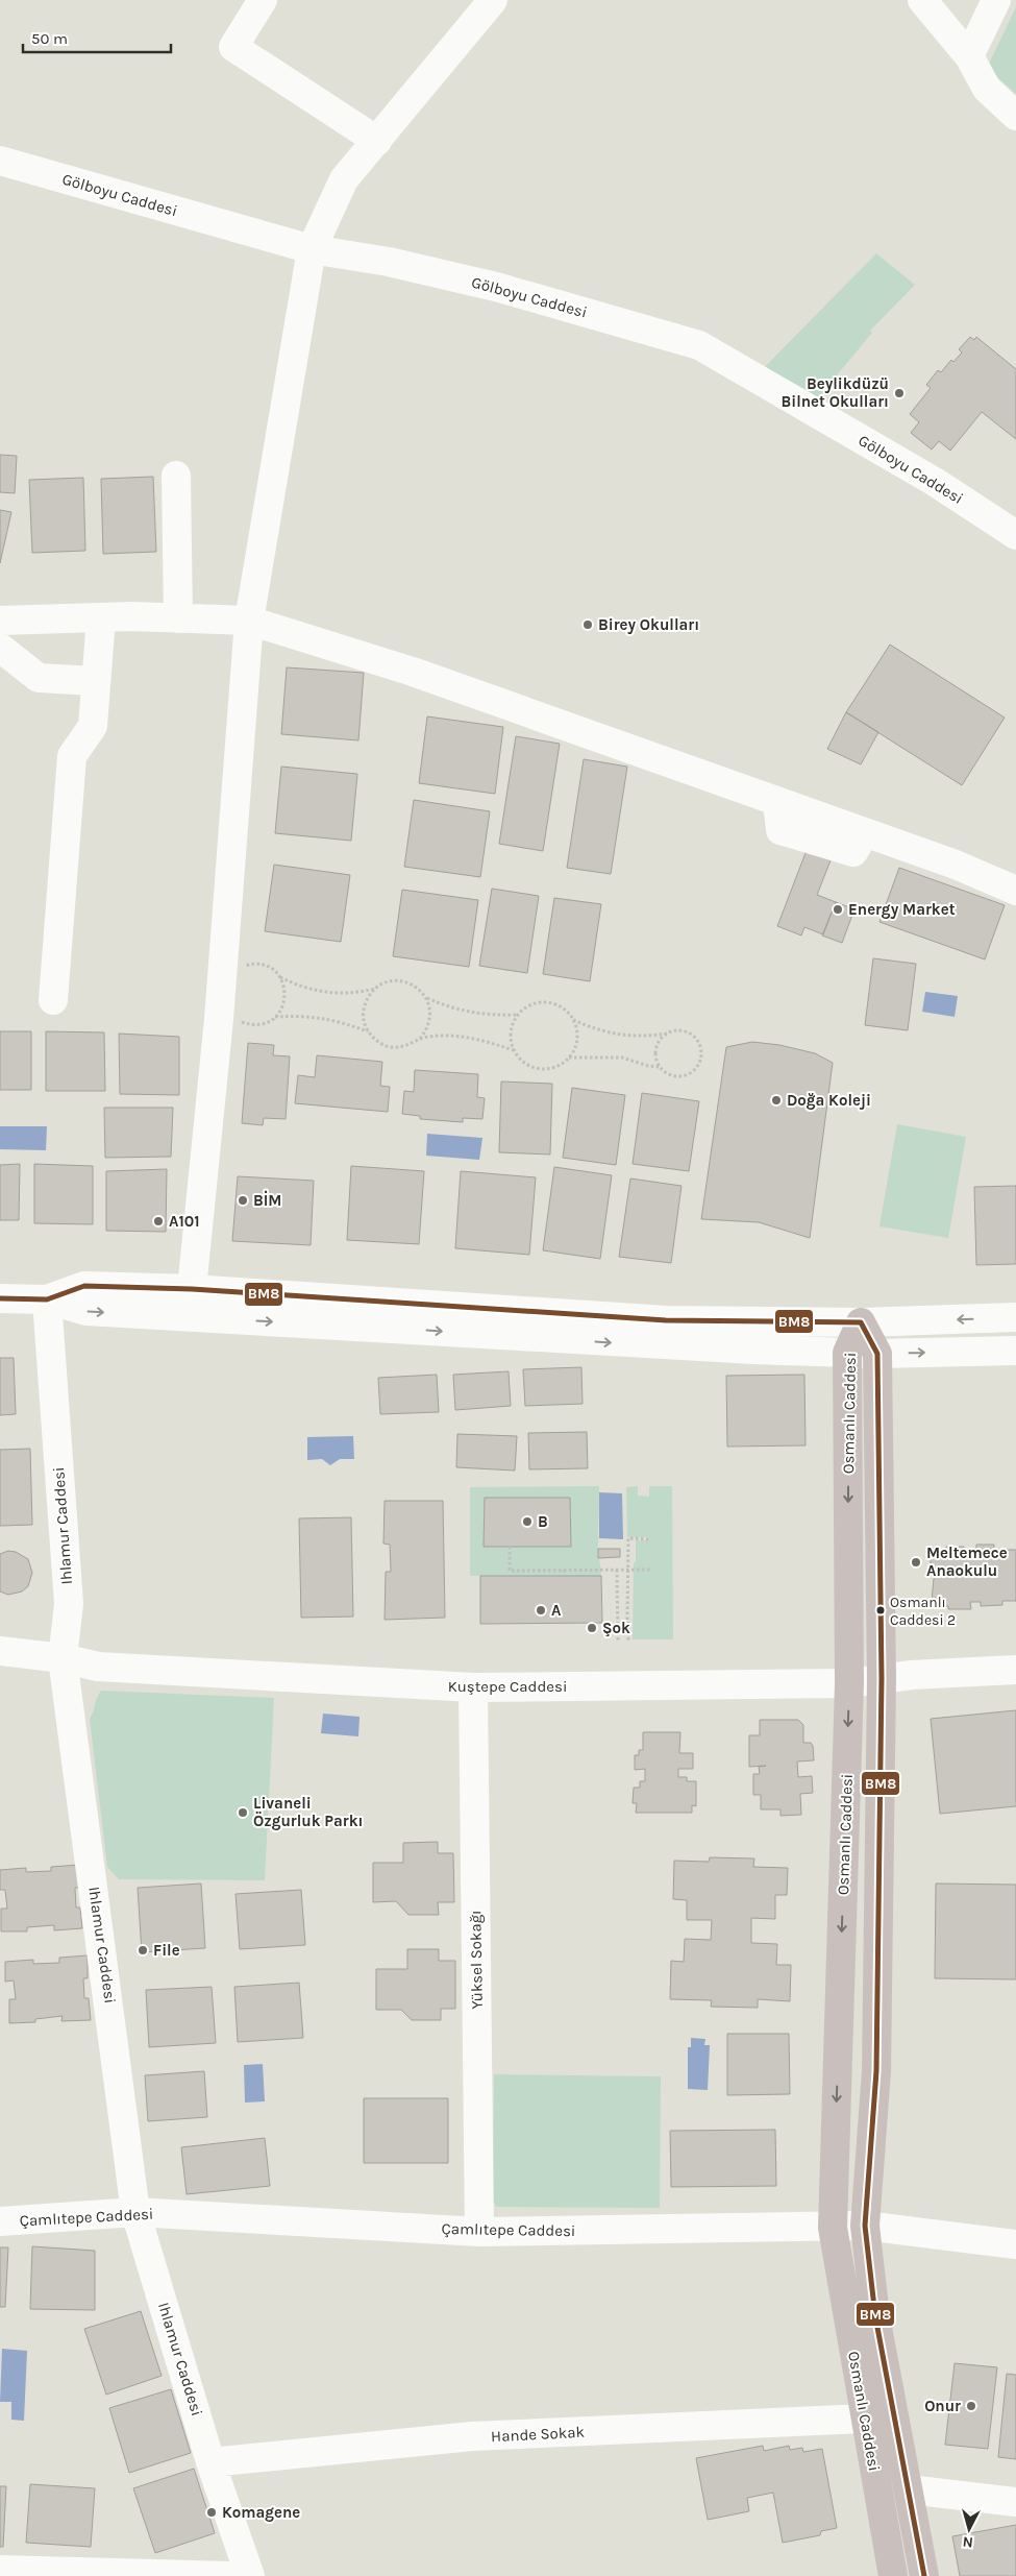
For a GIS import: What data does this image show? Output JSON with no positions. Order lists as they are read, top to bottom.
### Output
{
  "streets": {
    "main road": ["Osmanlı Caddesi"],
    "street": [
      "Gölboyu Caddesi",
      "Ihlamur Caddesi",
      "Kuştepe Caddesi",
      "Yüksel Sokağı",
      "Çamlıtepe Caddesi",
      "Hande Sokak"
    ]
  },
  "crossings": [
    ["Osmanlı Caddesi", "Kuştepe Caddesi"],
    ["Osmanlı Caddesi", "Çamlıtepe Caddesi"],
    ["Osmanlı Caddesi", "Hande Sokak"],
    ["Ihlamur Caddesi", "Kuştepe Caddesi"],
    ["Ihlamur Caddesi", "Çamlıtepe Caddesi"],
    ["Ihlamur Caddesi", "Hande Sokak"],
    ["Kuştepe Caddesi", "Yüksel Sokağı"],
    ["Yüksel Sokağı", "Çamlıtepe Caddesi"]
  ],
  "places": [
    "Beylikdüzü Bilnet Okulları",
    "Birey Okulları",
    "Energy Market",
    "Doğa Koleji",
    "BİM",
    "A101",
    "B",
    "Meltemece Anaokulu",
    "A",
    "Osmanlı Caddesi 2",
    "Şok",
    "Livaneli Özgurluk Parkı",
    "File",
    "Onur",
    "Komagene"
  ],
  "lines": ["transit line BM8"],
  "scale_bar": "50 m",
  "north": "bottom"
}
